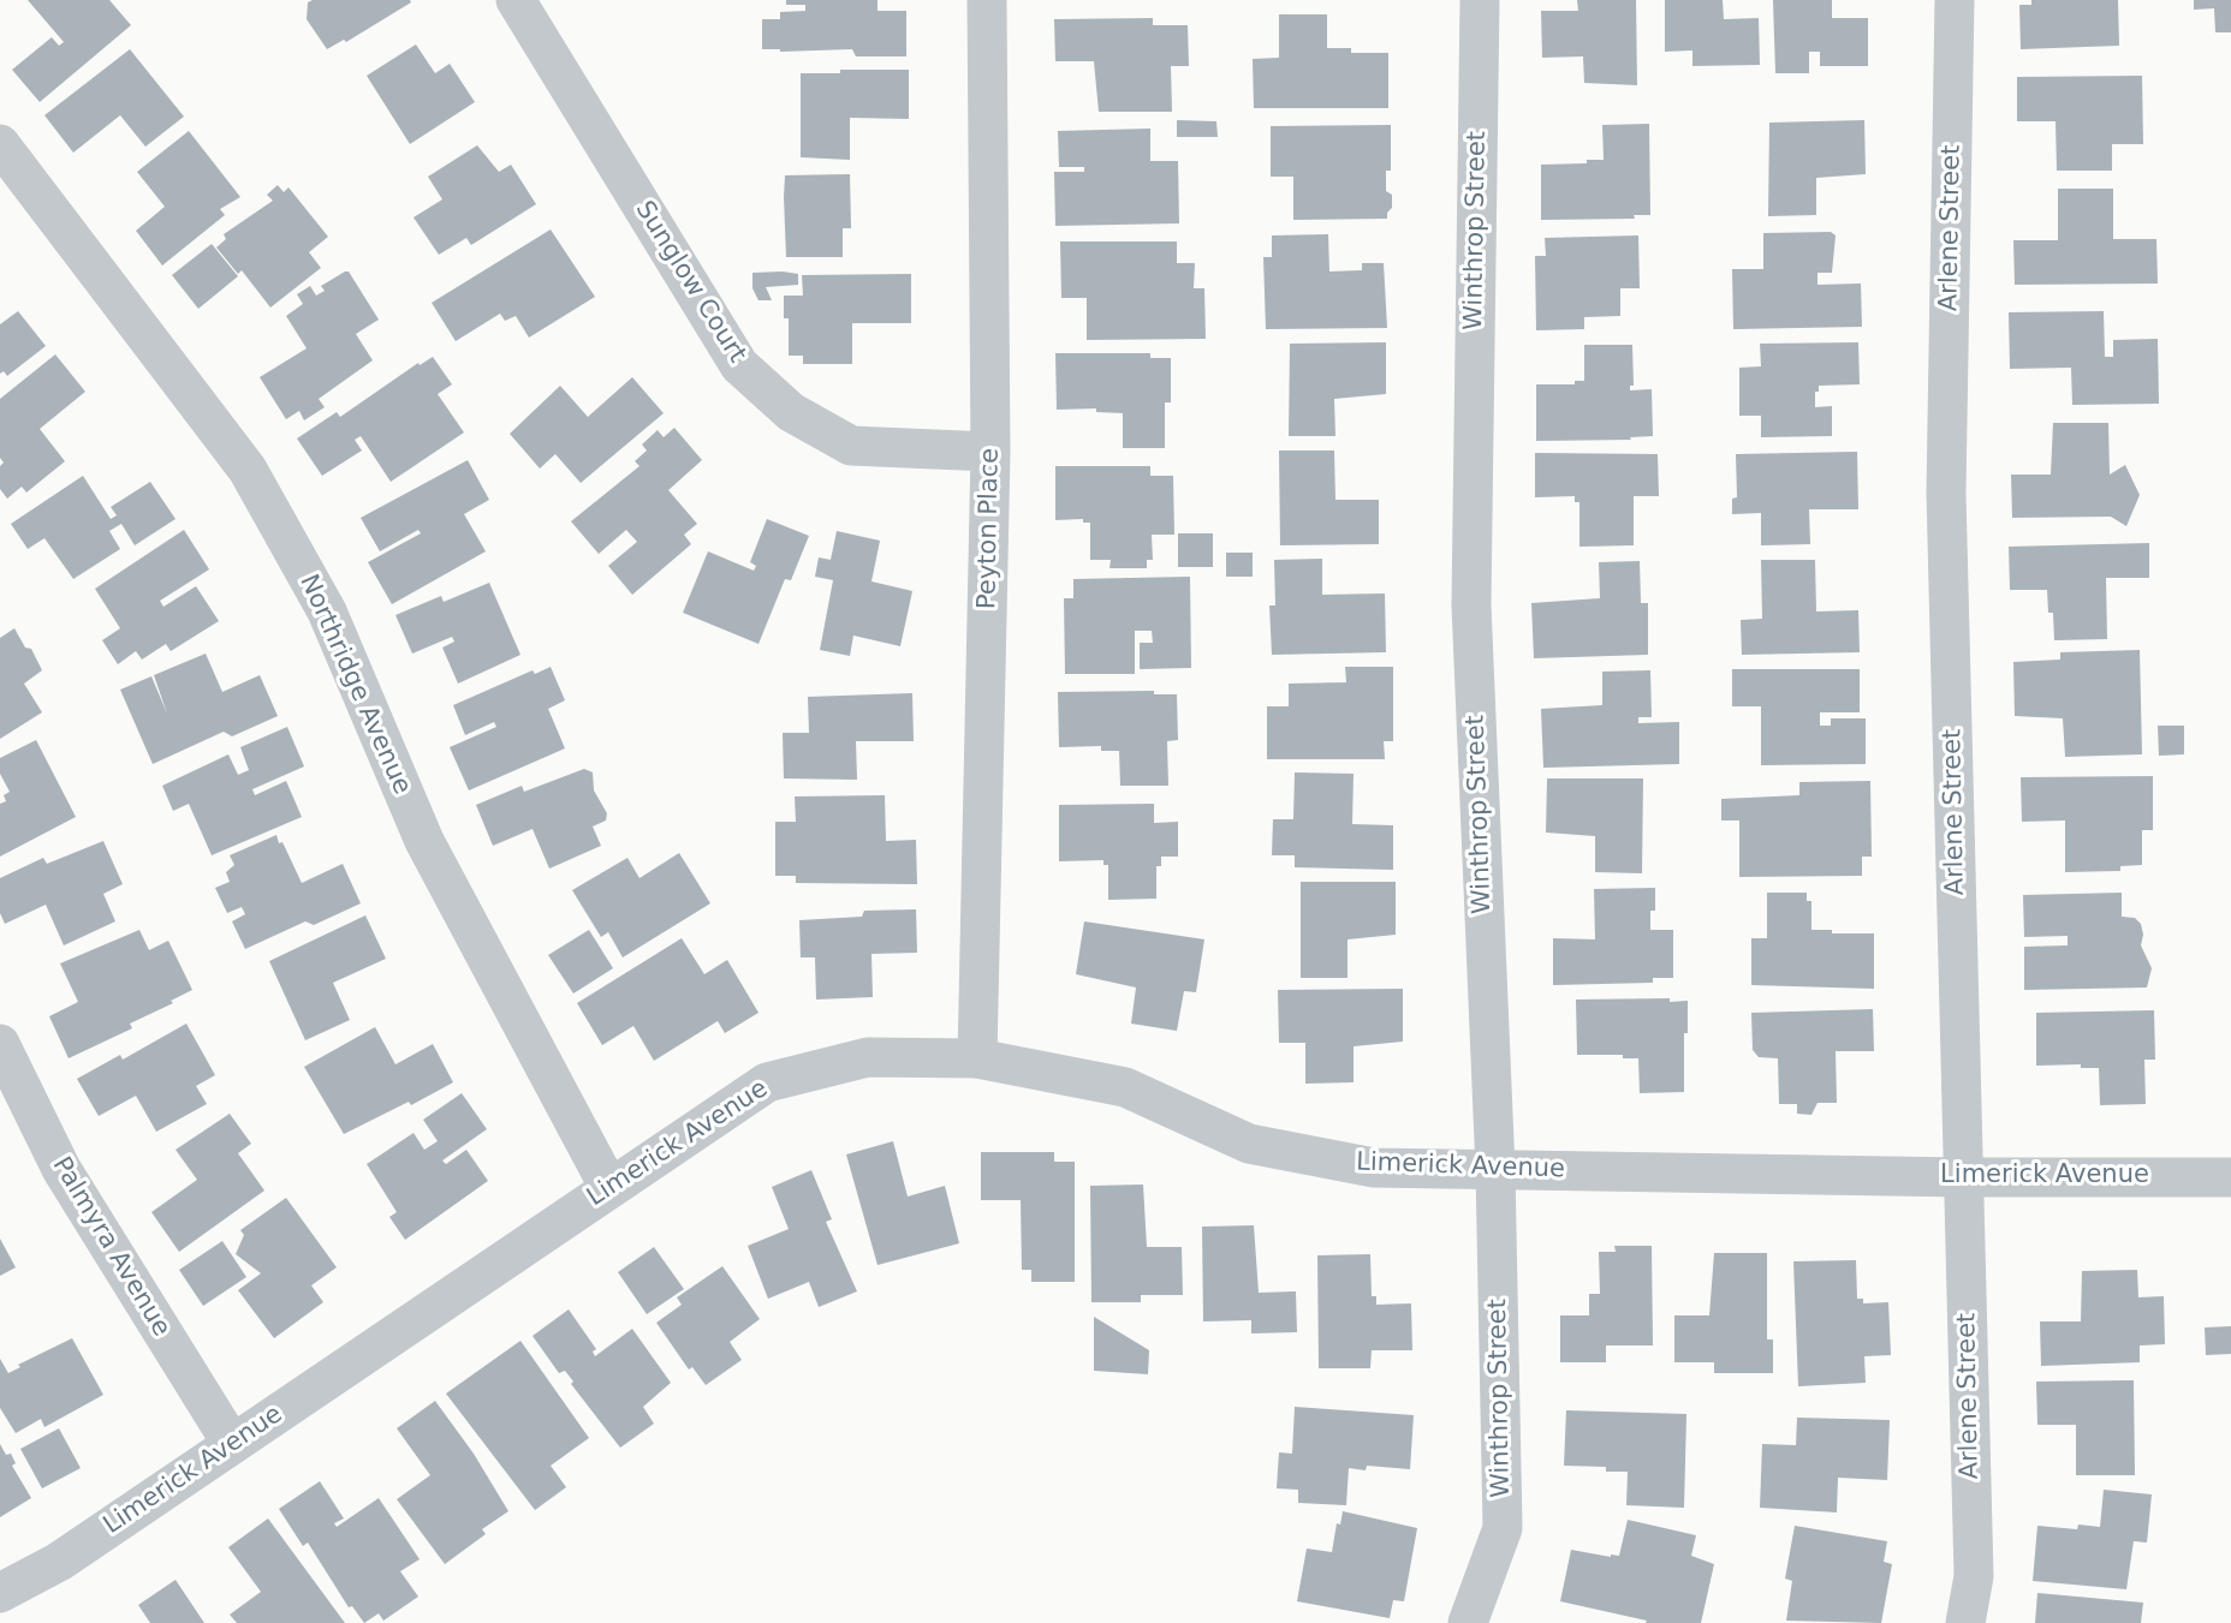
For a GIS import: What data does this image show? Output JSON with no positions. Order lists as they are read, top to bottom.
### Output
{
  "streets": {
    "street": [
      "Arlene Street",
      "Winthrop Street",
      "Sunglow Court",
      "Peyton Place",
      "Northridge Avenue",
      "Limerick Avenue",
      "Palmyra Avenue"
    ]
  },
  "crossings": [
    ["Arlene Street", "Limerick Avenue"],
    ["Winthrop Street", "Limerick Avenue"],
    ["Sunglow Court", "Peyton Place"],
    ["Peyton Place", "Limerick Avenue"],
    ["Northridge Avenue", "Limerick Avenue"],
    ["Limerick Avenue", "Palmyra Avenue"]
  ]
}
